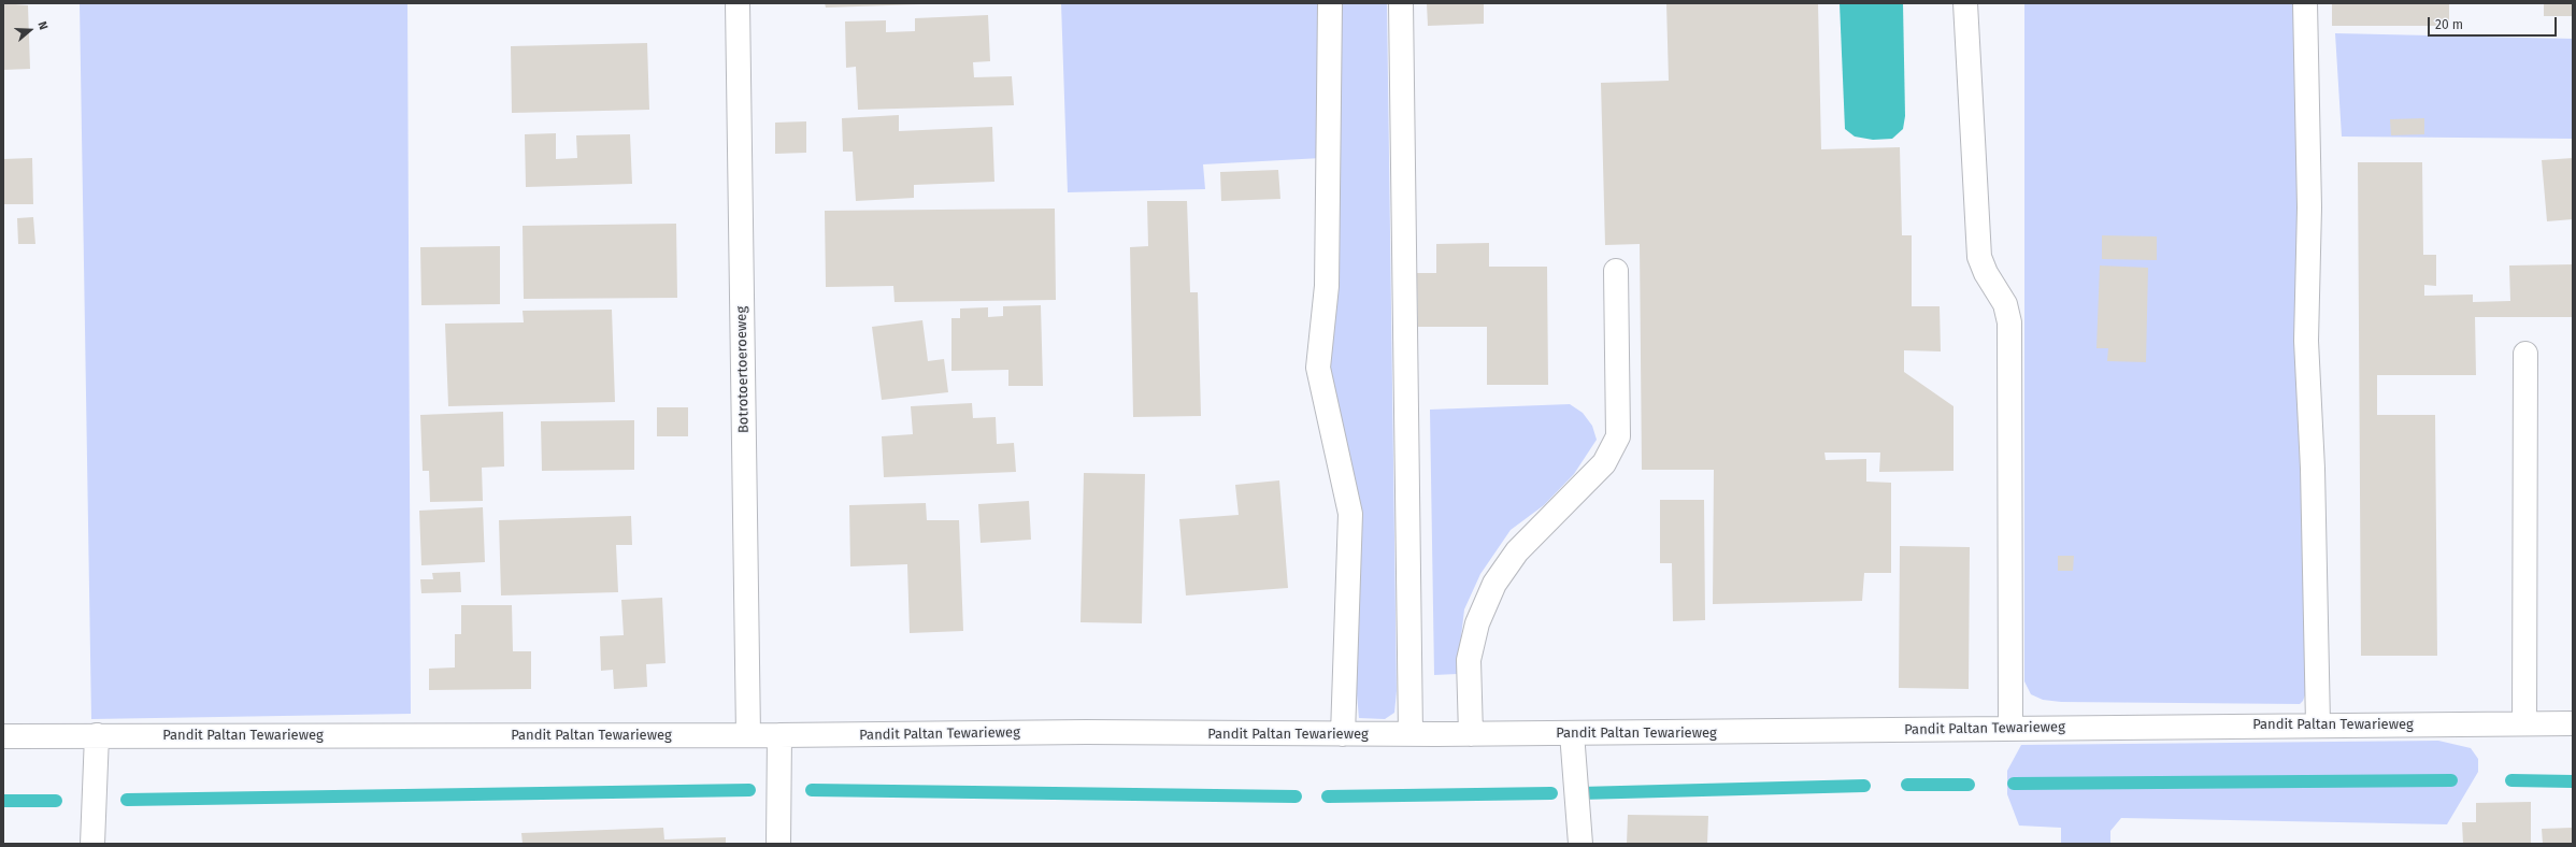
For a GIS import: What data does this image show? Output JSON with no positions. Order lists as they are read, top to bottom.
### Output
{
  "streets": {
    "street": ["Botrotoertoeroeweg", "Pandit Paltan Tewarieweg"]
  },
  "crossings": [
    ["Botrotoertoeroeweg", "Pandit Paltan Tewarieweg"]
  ],
  "scale_bar": "20 m",
  "north": "right"
}
